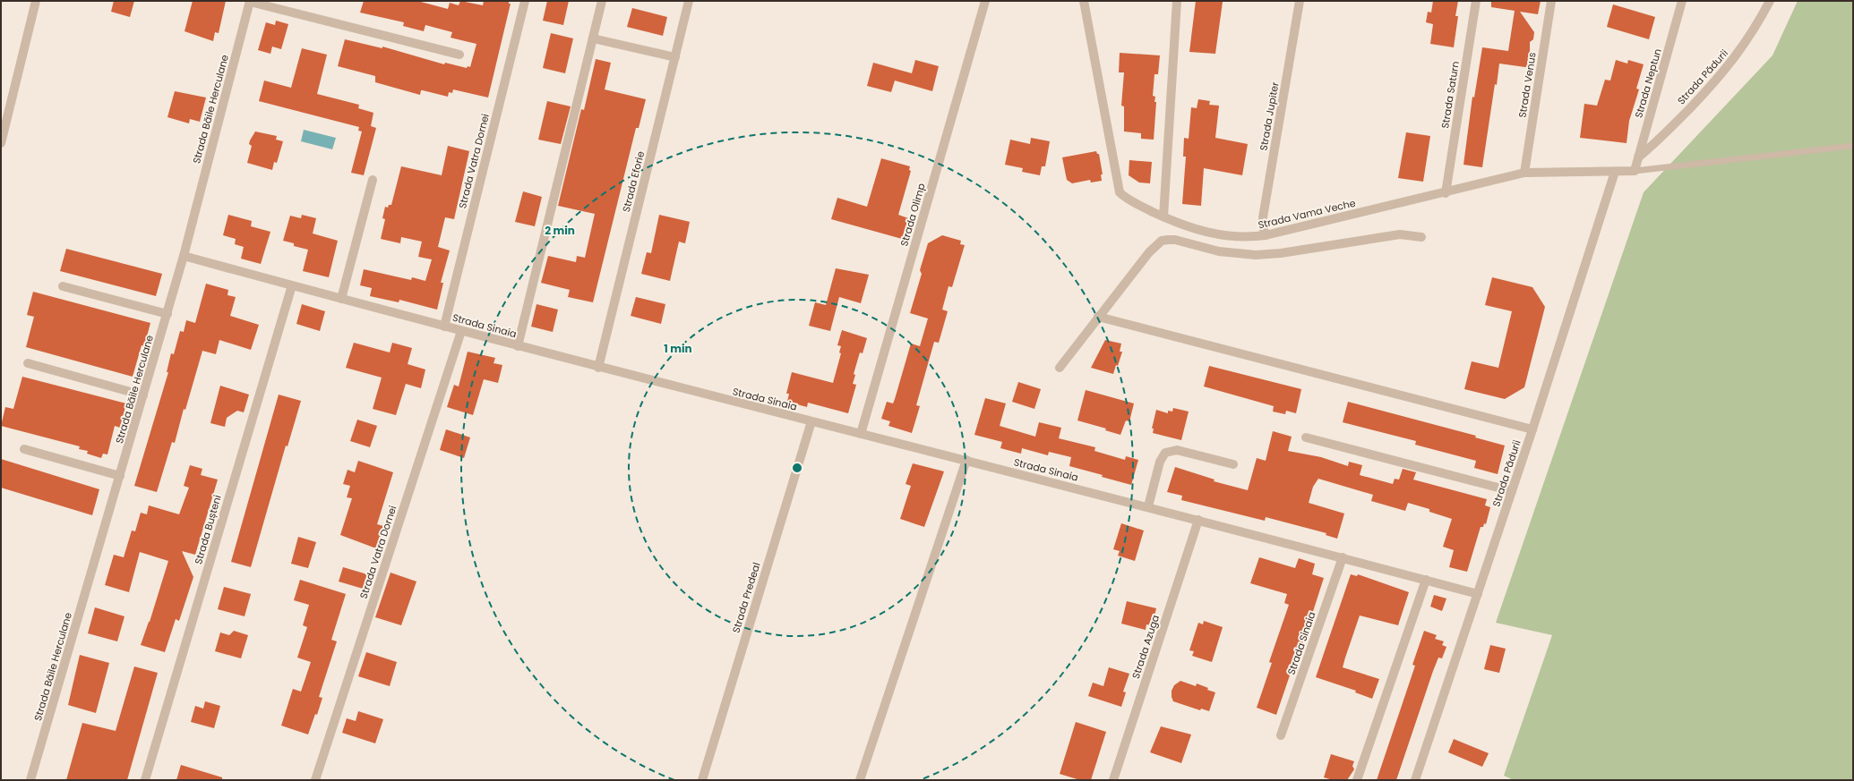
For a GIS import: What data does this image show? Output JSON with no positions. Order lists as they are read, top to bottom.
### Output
{
  "streets": {
    "street": [
      "Strada Pădurii",
      "Strada Neptun",
      "Strada Venus",
      "Strada Saturn",
      "Strada Băile Herculane",
      "Strada Jupiter",
      "Strada Vatra Dornei",
      "Strada Eforie",
      "Strada Vama Veche",
      "Strada Olimp",
      "Strada Sinaia",
      "Strada Bușteni",
      "Strada Predeal",
      "Strada Azuga"
    ]
  },
  "crossings": [
    ["Strada Pădurii", "Strada Neptun"],
    ["Strada Pădurii", "Strada Vama Veche"],
    ["Strada Pădurii", "Strada Sinaia"],
    ["Strada Neptun", "Strada Vama Veche"],
    ["Strada Venus", "Strada Vama Veche"],
    ["Strada Saturn", "Strada Vama Veche"],
    ["Strada Băile Herculane", "Strada Sinaia"],
    ["Strada Jupiter", "Strada Vama Veche"],
    ["Strada Vatra Dornei", "Strada Sinaia"],
    ["Strada Eforie", "Strada Sinaia"],
    ["Strada Olimp", "Strada Sinaia"],
    ["Strada Sinaia", "Strada Bușteni"],
    ["Strada Sinaia", "Strada Predeal"],
    ["Strada Sinaia", "Strada Azuga"]
  ],
  "rings": ["2 min", "1 min"]
}
